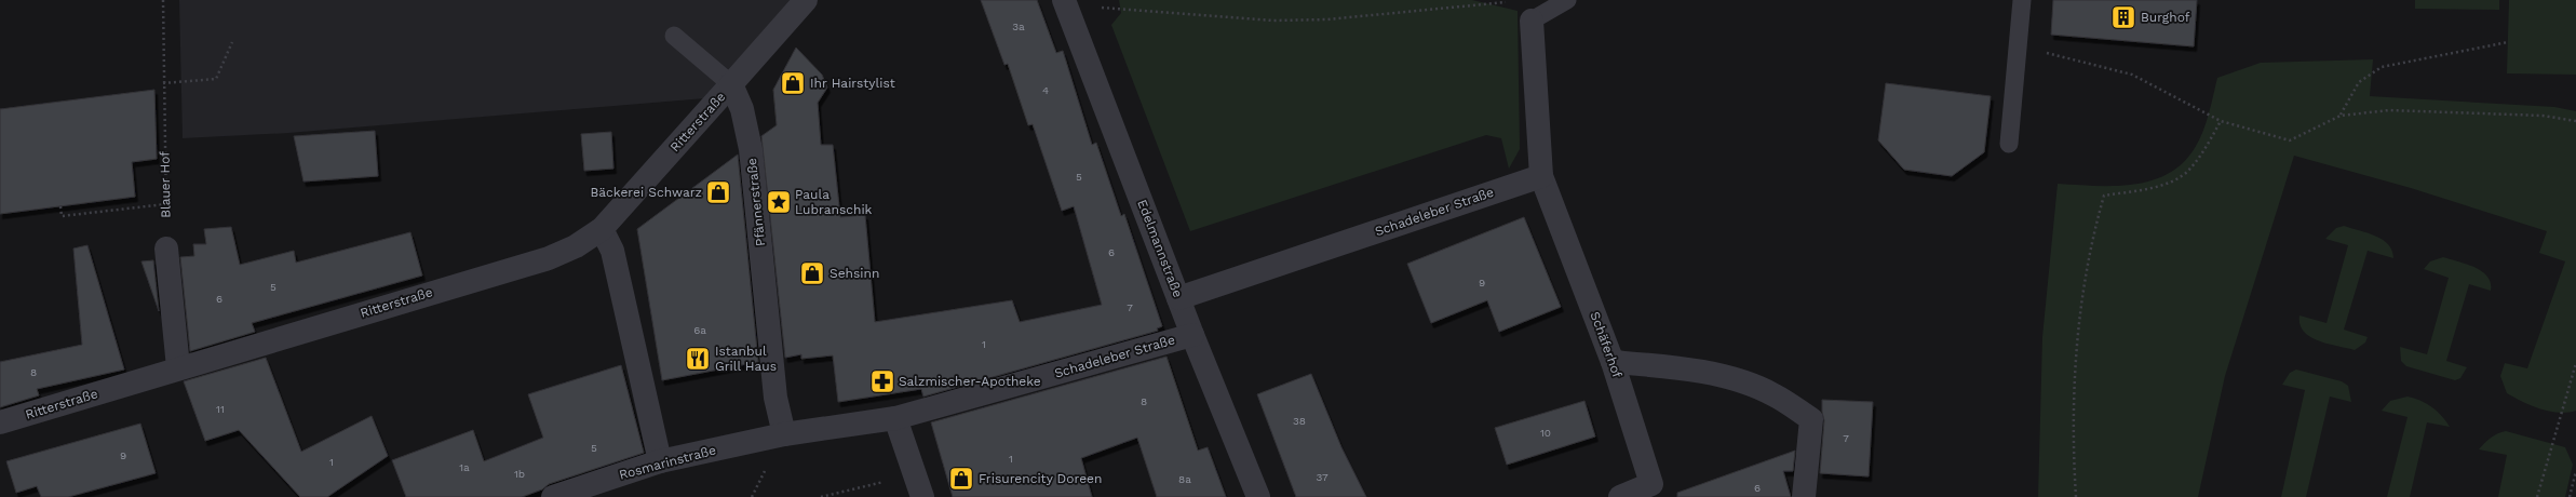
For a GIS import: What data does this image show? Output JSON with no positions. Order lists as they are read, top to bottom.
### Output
{
  "streets": {
    "street": [
      "Ritterstraße",
      "Pfännerstraße",
      "Schadeleber Straße",
      "Edelmannstraße",
      "Schäferhof",
      "Rosmarinstraße"
    ],
    "path": ["Blauer Hof"]
  },
  "crossings": [
    ["Ritterstraße", "Pfännerstraße"],
    ["Pfännerstraße", "Schadeleber Straße"],
    ["Pfännerstraße", "Rosmarinstraße"],
    ["Schadeleber Straße", "Edelmannstraße"],
    ["Schadeleber Straße", "Schäferhof"],
    ["Schadeleber Straße", "Rosmarinstraße"]
  ],
  "places": {
    "building": ["Burghof"],
    "shop": [
      "Ihr Hairstylist",
      "Bäckerei Schwarz",
      "Sehsinn",
      "Frisurencity Doreen"
    ],
    "place": ["Paula Lubranschik"],
    "restaurant": ["Istanbul Grill Haus"],
    "pharmacy": ["Salzmischer-Apotheke"]
  },
  "house_numbers": [
    "3a",
    "4",
    "5",
    "6",
    "9",
    "5",
    "6",
    "7",
    "6a",
    "1",
    "8",
    "8",
    "11",
    "38",
    "10",
    "7",
    "5",
    "9",
    "1",
    "1",
    "1a",
    "1b",
    "37",
    "8a",
    "6"
  ]
}
